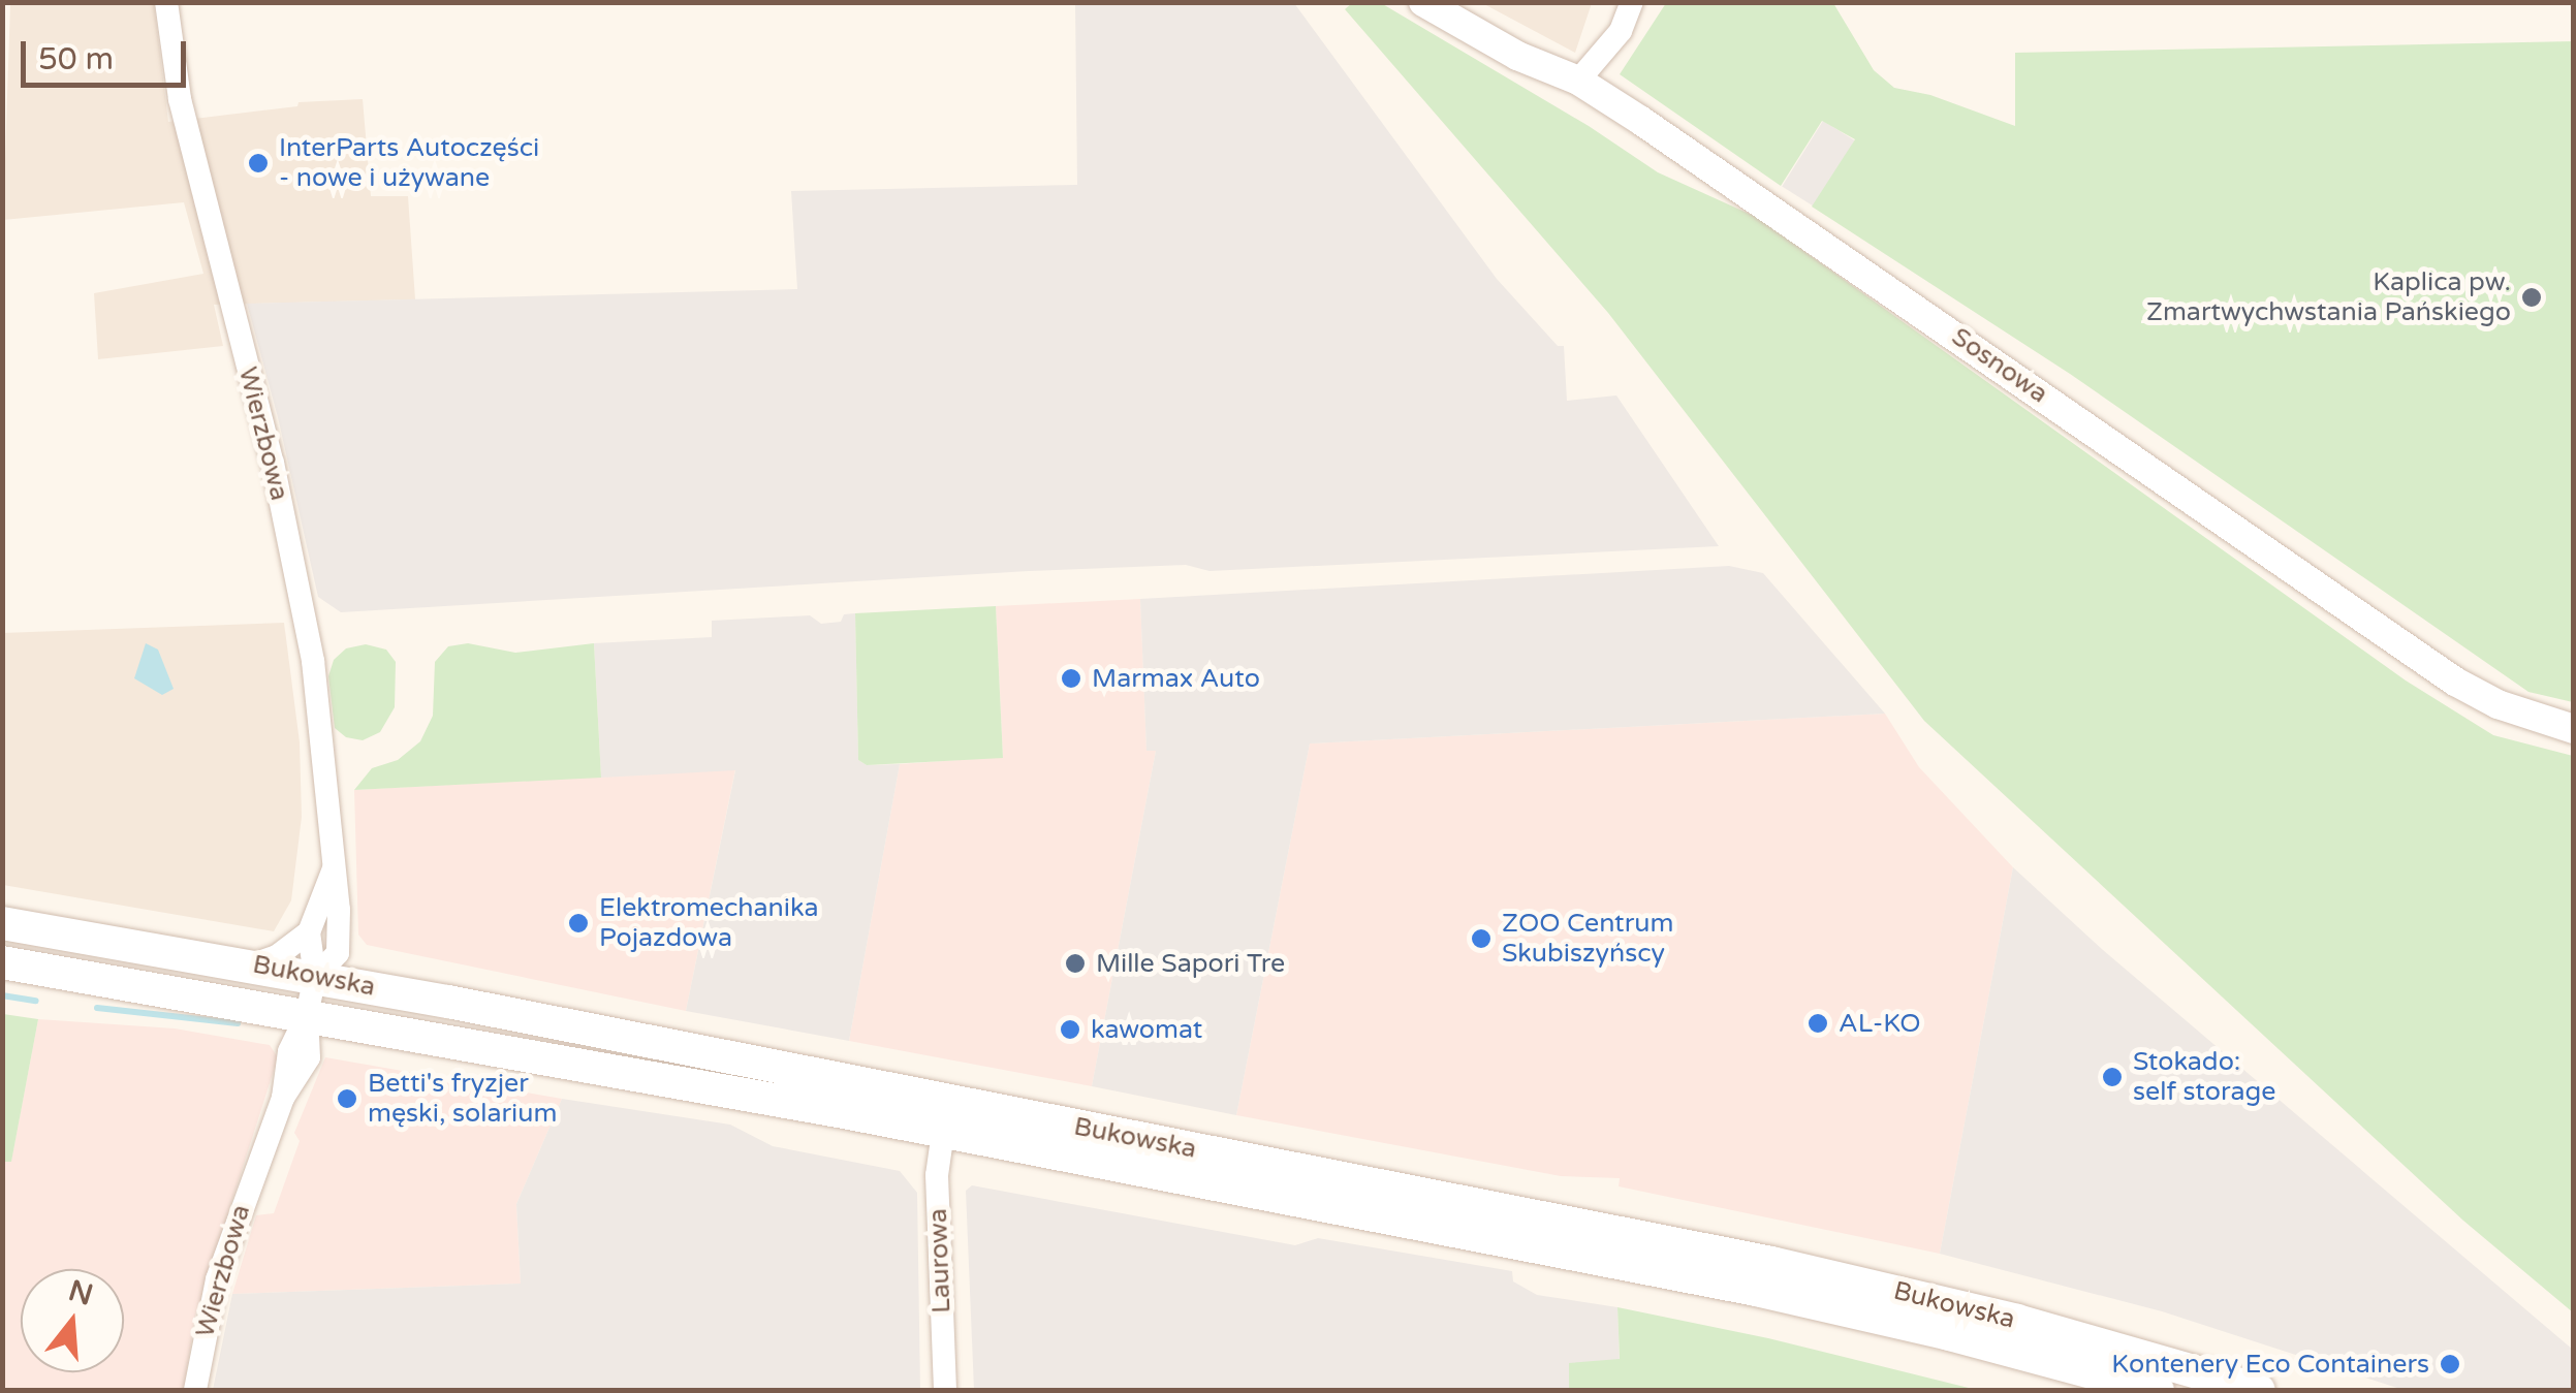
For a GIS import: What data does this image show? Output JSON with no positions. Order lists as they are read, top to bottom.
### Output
{
  "streets": {
    "main road": ["Bukowska"],
    "street": ["Sosnowa", "Wierzbowa", "Laurowa"]
  },
  "crossings": [
    ["Wierzbowa", "Bukowska"],
    ["Bukowska", "Laurowa"]
  ],
  "places": [
    "InterParts Autoczęści - nowe i używane",
    "Kaplica pw. Zmartwychwstania Pańskiego",
    "Marmax Auto",
    "Elektromechanika Pojazdowa",
    "ZOO Centrum Skubiszyńscy",
    "Mille Sapori Tre",
    "AL-KO",
    "kawomat",
    "Stokado: self storage",
    "Betti's fryzjer męski, solarium",
    "Kontenery Eco Containers"
  ],
  "scale_bar": "50 m",
  "north": "top"
}
